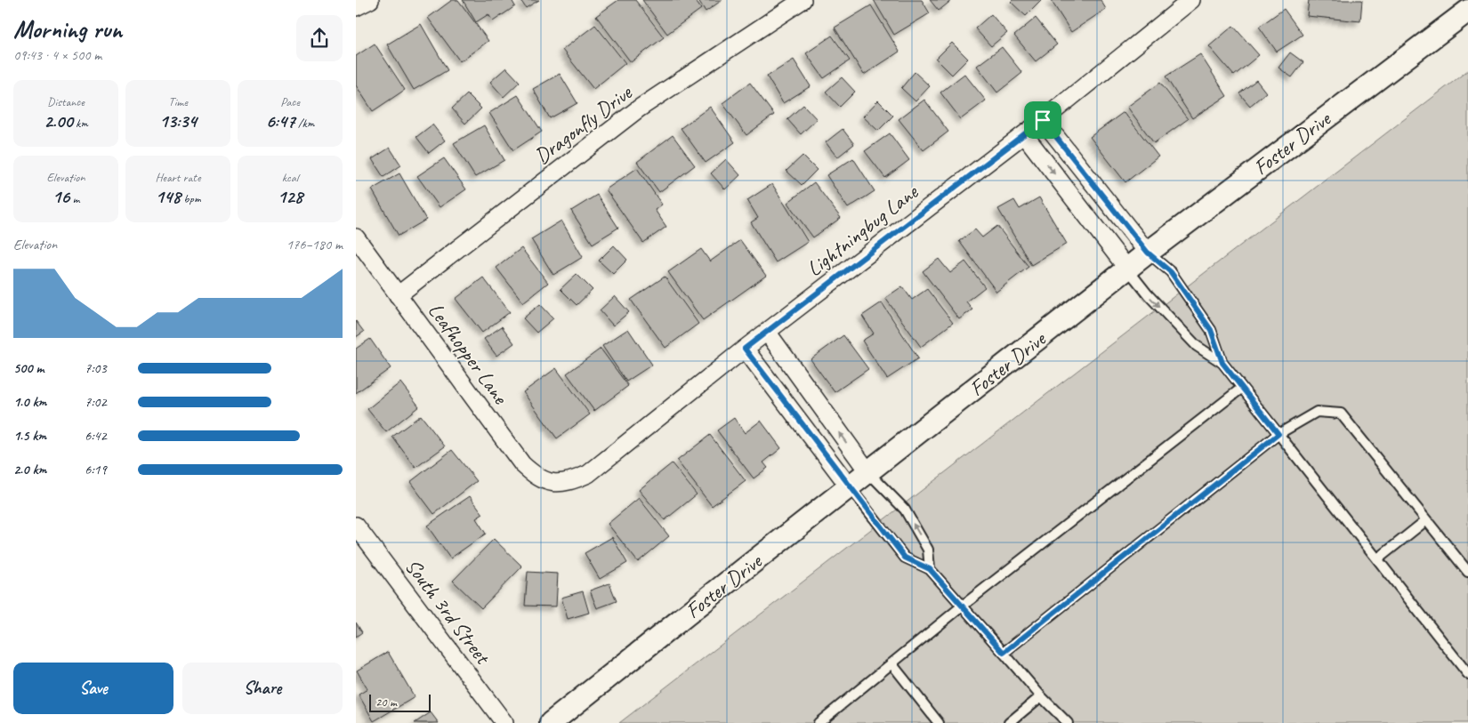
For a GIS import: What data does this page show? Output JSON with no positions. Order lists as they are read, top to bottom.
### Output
{
  "streets": {
    "street": [
      "Dragonfly Drive",
      "Foster Drive",
      "Lightningbug Lane",
      "Leafhopper Lane",
      "South 3rd Street"
    ]
  },
  "crossings": [
    ["Dragonfly Drive", "Leafhopper Lane"],
    ["Lightningbug Lane", "Leafhopper Lane"]
  ],
  "scale_bar": "20 m",
  "page": {
    "heading": ["Morning run", "09:43 · 4 × 500 m"],
    "stats": [
      ["Distance", "2.00 km"],
      ["Time", "13:34"],
      ["Pace", "6:47 /km"],
      ["Elevation", "16 m"],
      ["Heart rate", "148 bpm"],
      ["kcal", "128"]
    ],
    "chart": ["Elevation", "176–180 m"],
    "list": [
      {
        "name": "500 m",
        "note": "7:03"
      },
      {
        "name": "1.0 km",
        "note": "7:02"
      },
      {
        "name": "1.5 km",
        "note": "6:42"
      },
      {
        "name": "2.0 km",
        "note": "6:19"
      }
    ],
    "buttons": ["Save", "Share"],
    "scale": "20 m"
  }
}
